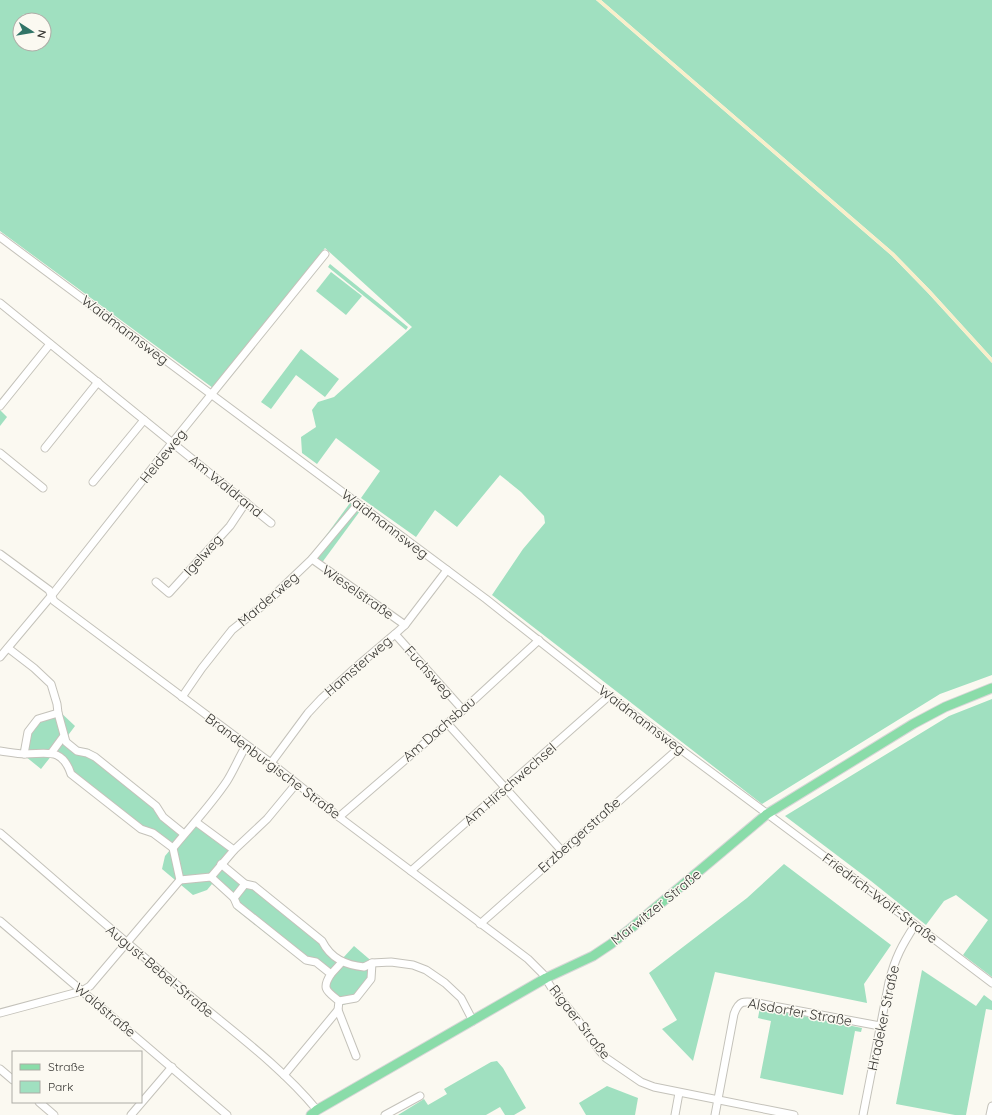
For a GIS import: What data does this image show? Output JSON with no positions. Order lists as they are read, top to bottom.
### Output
{
  "streets": {
    "main road": ["Marwitzer Straße"],
    "street": [
      "Waidmannsweg",
      "Heideweg",
      "Am Waldrand",
      "Igelweg",
      "Wieselstraße",
      "Marderweg",
      "Hamsterweg",
      "Fuchsweg",
      "Am Dachsbau",
      "Brandenburgische Straße",
      "Am Hirschwechsel",
      "Erzbergerstraße",
      "Friedrich-Wolf-Straße",
      "August-Bebel-Straße",
      "Waldstraße",
      "Alsdorfer Straße",
      "Hradeker Straße",
      "Rigaer Straße"
    ]
  },
  "crossings": [
    ["Waidmannsweg", "Heideweg"],
    ["Waidmannsweg", "Marderweg"],
    ["Waidmannsweg", "Hamsterweg"],
    ["Waidmannsweg", "Am Dachsbau"],
    ["Waidmannsweg", "Am Hirschwechsel"],
    ["Waidmannsweg", "Erzbergerstraße"],
    ["Waidmannsweg", "Friedrich-Wolf-Straße"],
    ["Waidmannsweg", "Marwitzer Straße"],
    ["Heideweg", "Am Waldrand"],
    ["Heideweg", "Brandenburgische Straße"],
    ["Am Waldrand", "Igelweg"],
    ["Wieselstraße", "Marderweg"],
    ["Wieselstraße", "Hamsterweg"],
    ["Marderweg", "Brandenburgische Straße"],
    ["Hamsterweg", "Fuchsweg"],
    ["Hamsterweg", "Brandenburgische Straße"],
    ["Fuchsweg", "Am Dachsbau"],
    ["Am Dachsbau", "Brandenburgische Straße"],
    ["Brandenburgische Straße", "Am Hirschwechsel"],
    ["Brandenburgische Straße", "Erzbergerstraße"],
    ["Brandenburgische Straße", "Marwitzer Straße"],
    ["Brandenburgische Straße", "Rigaer Straße"],
    ["Friedrich-Wolf-Straße", "Marwitzer Straße"],
    ["Friedrich-Wolf-Straße", "Hradeker Straße"],
    ["Marwitzer Straße", "August-Bebel-Straße"],
    ["Marwitzer Straße", "Rigaer Straße"],
    ["Alsdorfer Straße", "Hradeker Straße"],
    ["Alsdorfer Straße", "Rigaer Straße"]
  ],
  "legend": ["Straße", "Park"],
  "north": "right"
}
